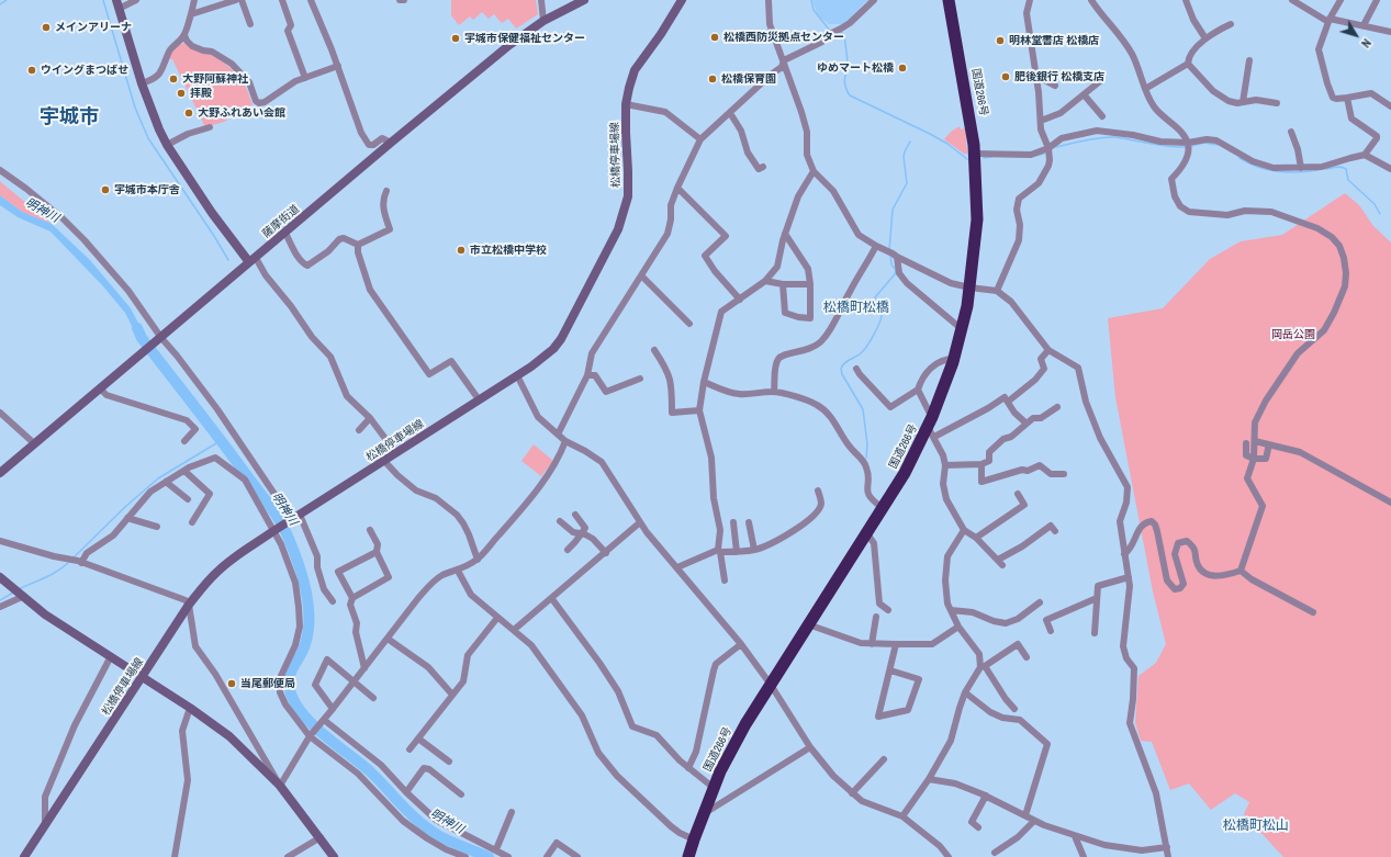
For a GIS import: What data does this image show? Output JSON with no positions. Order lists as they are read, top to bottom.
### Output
{
  "streets": {
    "highway": ["国道266号"],
    "street": ["松橋停車場線", "薩摩街道"]
  },
  "districts": ["宇城市", "松橋町松橋", "松橋町松山"],
  "water": ["明神川"],
  "parks": ["岡岳公園"],
  "places": [
    "メインアリーナ",
    "松橋西防災拠点センター",
    "宇城市保健福祉センター",
    "明林堂書店 松橋店",
    "ゆめマート松橋",
    "ウイングまつばせ",
    "肥後銀行 松橋支店",
    "大野阿蘇神社",
    "松橋保育園",
    "拝殿",
    "大野ふれあい会館",
    "宇城市本庁舎",
    "市立松橋中学校",
    "当尾郵便局"
  ],
  "north": "bottom right"
}
